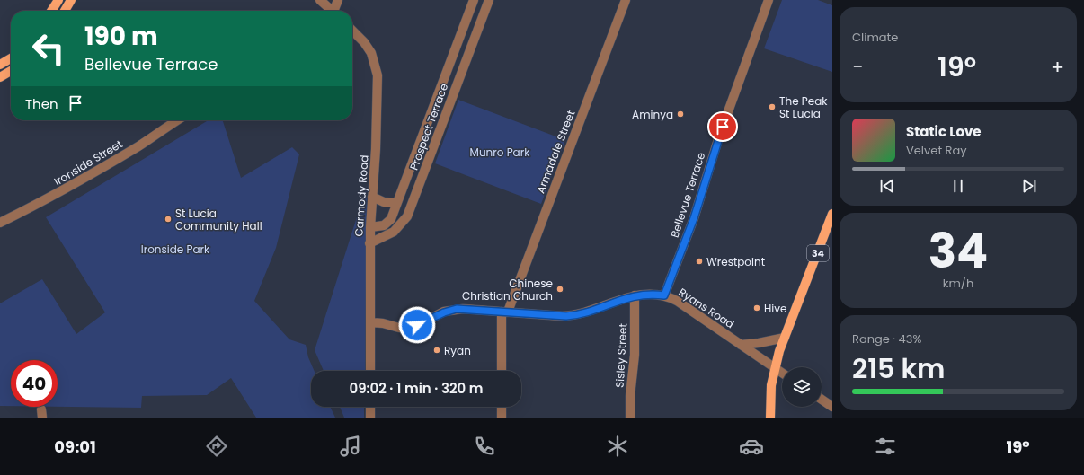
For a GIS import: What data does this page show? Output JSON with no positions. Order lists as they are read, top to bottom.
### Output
{
  "streets": {
    "main road": ["34"],
    "street": [
      "Prospect Terrace",
      "Armadale Street",
      "Ironside Street",
      "Bellevue Terrace",
      "Carmody Road",
      "Ryans Road",
      "Sisley Street"
    ]
  },
  "crossings": [
    ["Prospect Terrace", "Carmody Road"],
    ["Armadale Street", "Ryans Road"],
    ["Bellevue Terrace", "Ryans Road"],
    ["Carmody Road", "Ryans Road"],
    ["34", "Ryans Road"],
    ["Ryans Road", "Sisley Street"]
  ],
  "parks": ["Munro Park", "Ironside Park"],
  "places": [
    "The Peak St Lucia",
    "Aminya",
    "St Lucia Community Hall",
    "Wrestpoint",
    "Chinese Christian Church",
    "Hive",
    "Ryan"
  ],
  "page": {
    "tile": [
      "Climate",
      ["34", "km/h"],
      ["Range · 43%", "215 km"]
    ],
    "turn": ["190 m", "Bellevue Terrace"],
    "heat": ["−", "19°", "+"],
    "then": "Then",
    "song": ["Static Love", "Velvet Ray"],
    "limit": "40",
    "trip": "09:02 · 1 min · 320 m",
    "tabs": ["09:01", "19°"]
  }
}
